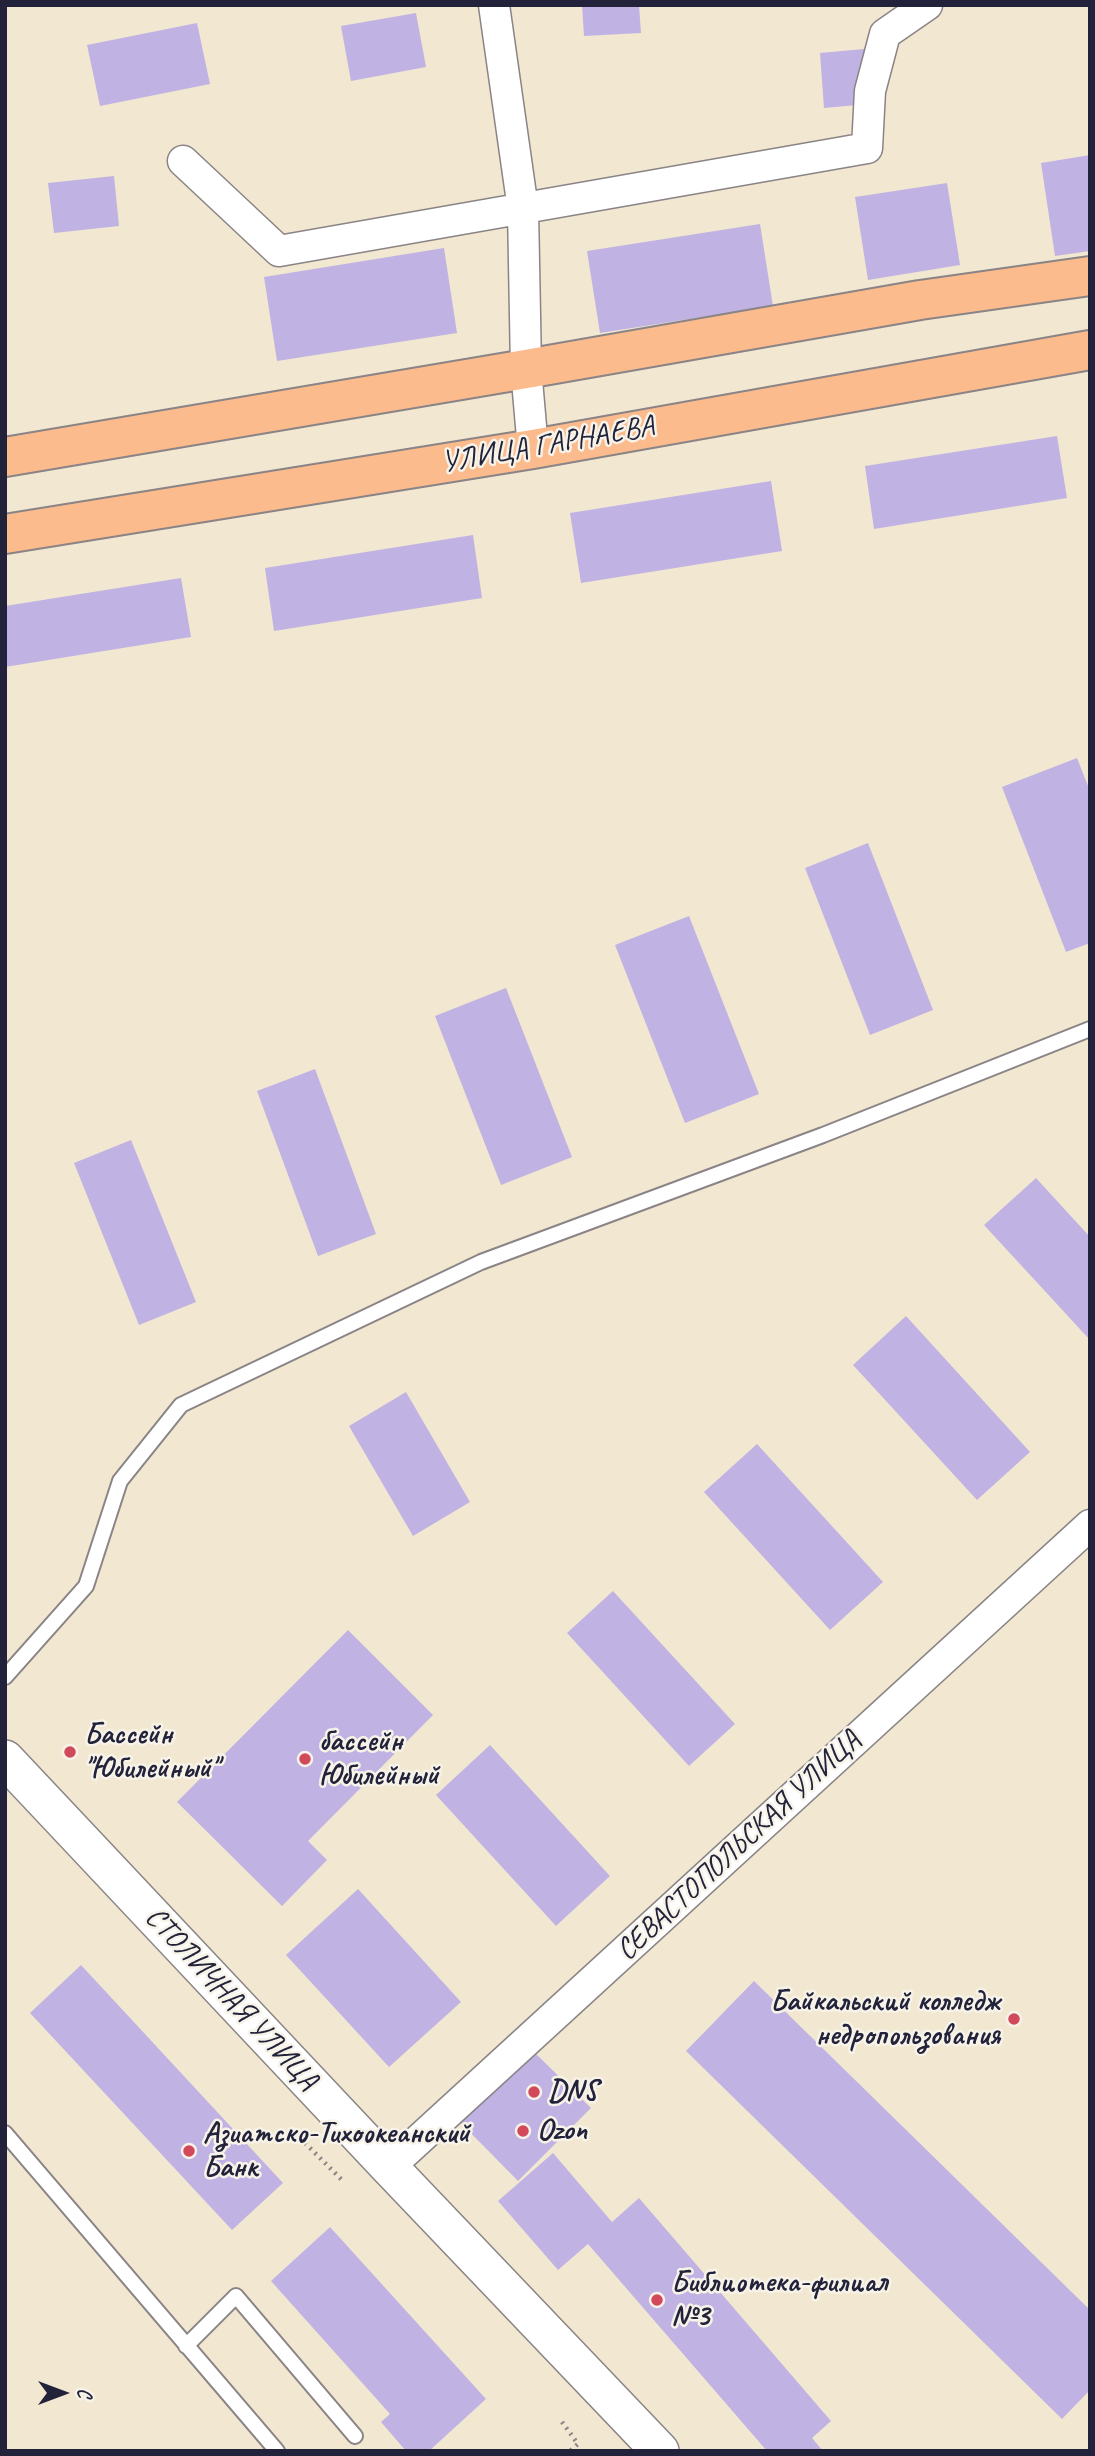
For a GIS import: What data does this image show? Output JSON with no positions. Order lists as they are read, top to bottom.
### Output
{
  "streets": {
    "main road": ["УЛИЦА ГАРНАЕВА"],
    "street": ["СЕВАСТОПОЛЬСКАЯ УЛИЦА", "СТОЛИЧНАЯ УЛИЦА"]
  },
  "crossings": [
    ["СЕВАСТОПОЛЬСКАЯ УЛИЦА", "СТОЛИЧНАЯ УЛИЦА"]
  ],
  "places": [
    "Бассейн \"Юбилейный\"",
    "бассейн Юбилейный",
    "Байкальский колледж недропользования",
    "DNS",
    "Ozon",
    "Азиатско-Тихоокеанский Банк",
    "Библиотека-филиал №3"
  ],
  "north": "right"
}
